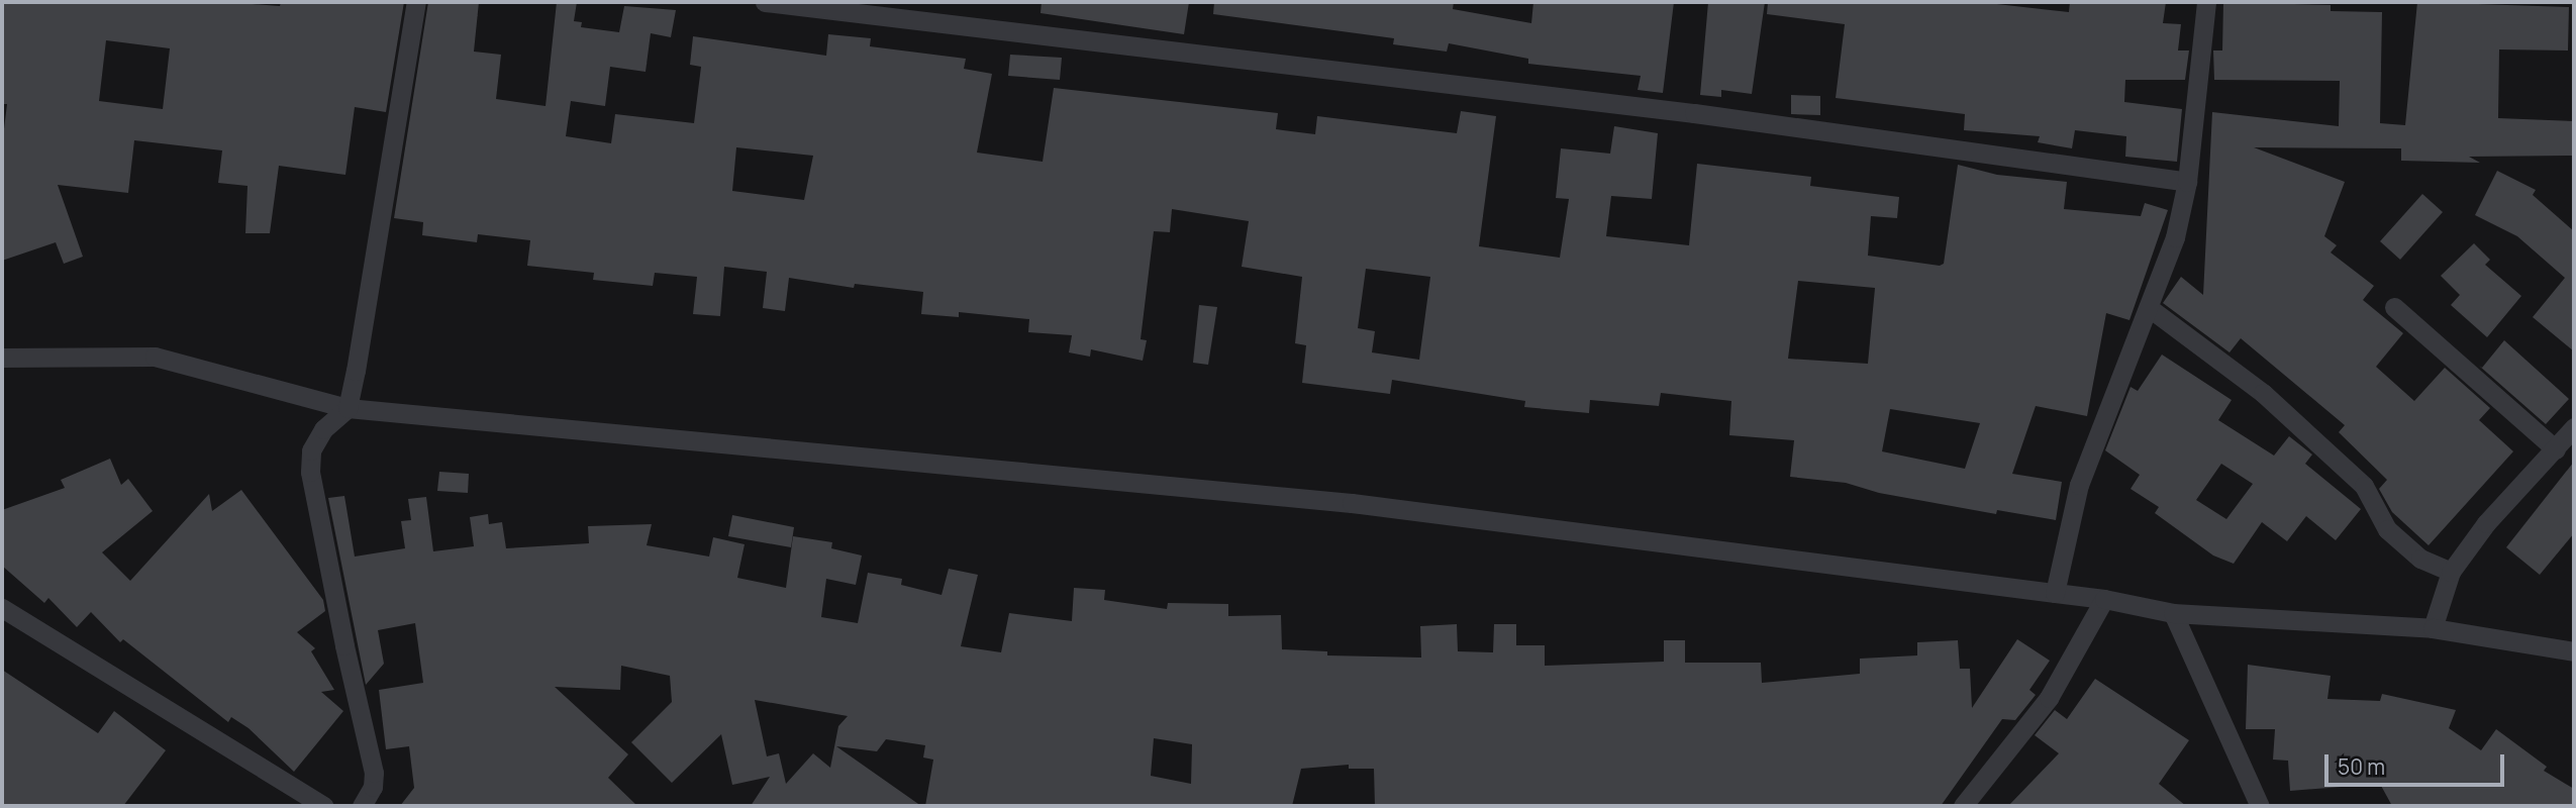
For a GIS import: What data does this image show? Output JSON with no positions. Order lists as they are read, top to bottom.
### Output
{
  "scale_bar": "50 m"
}
